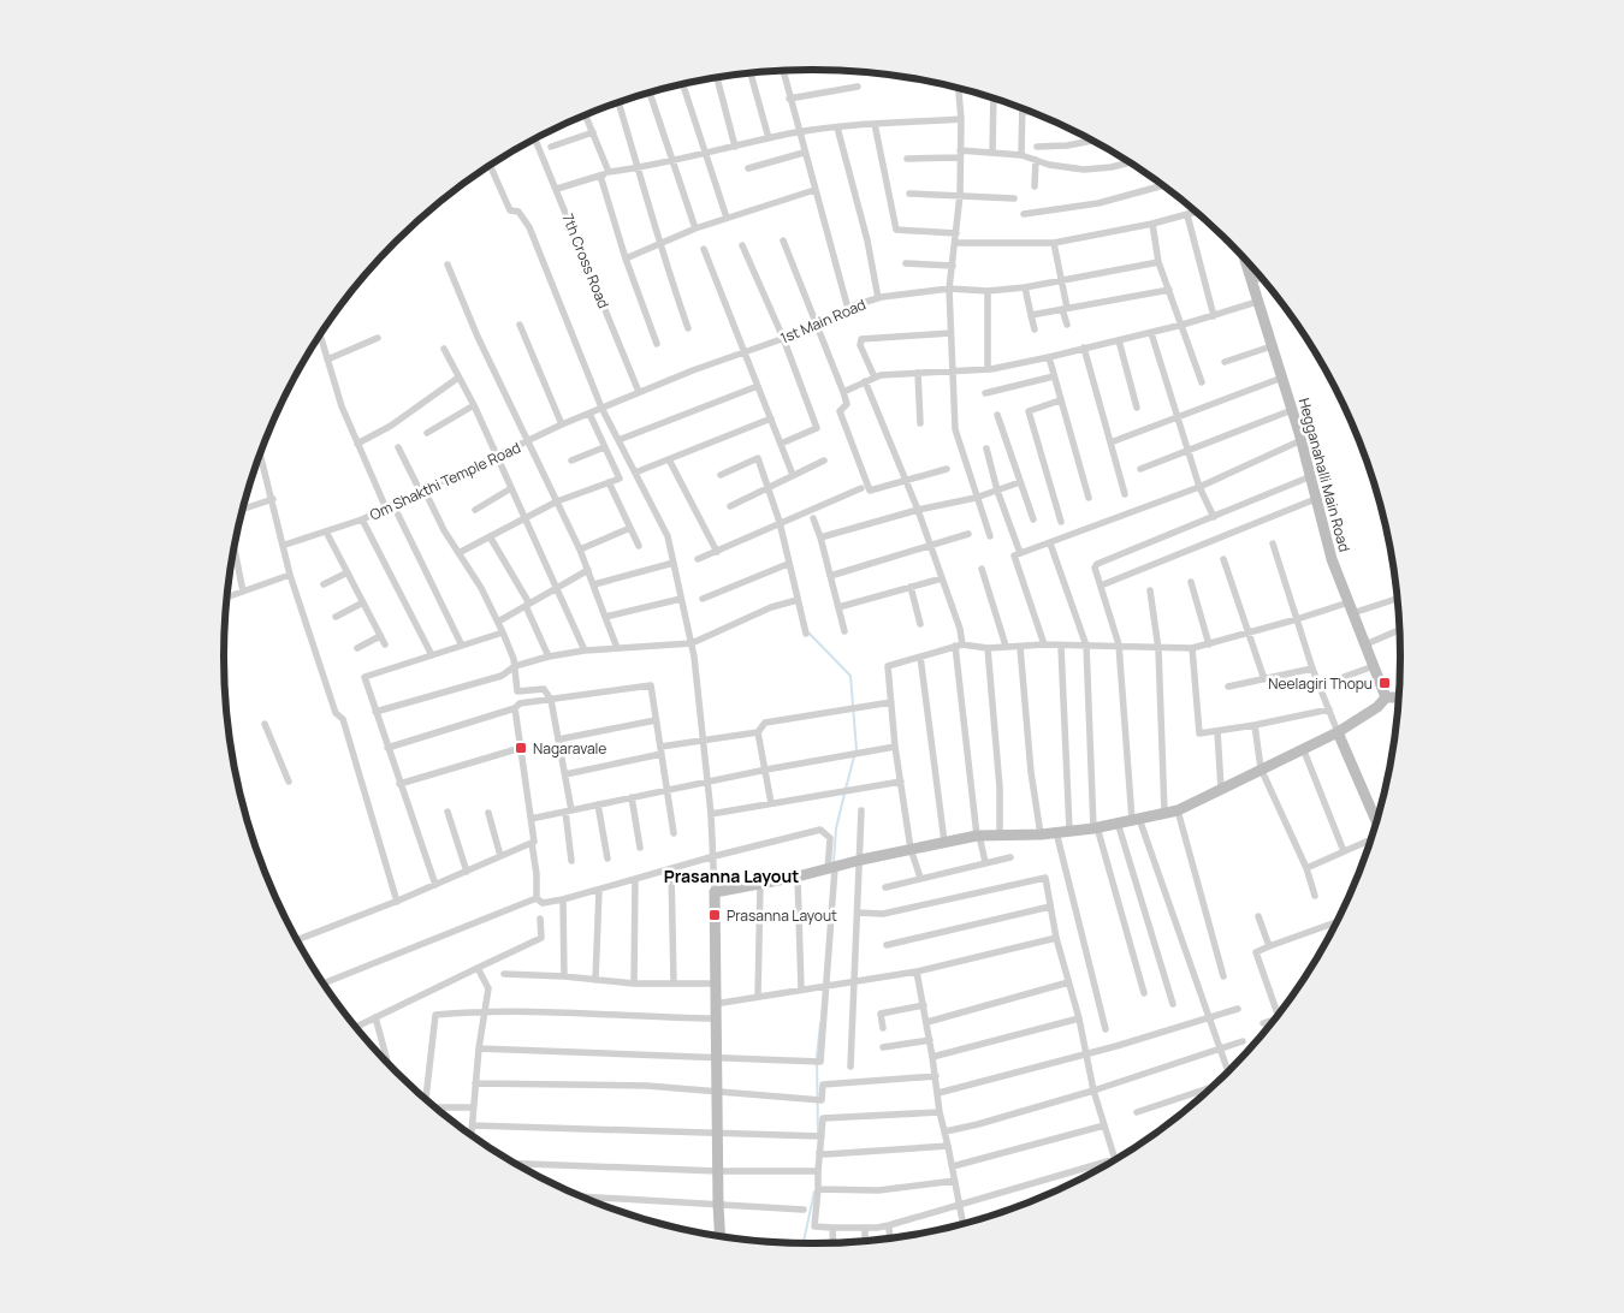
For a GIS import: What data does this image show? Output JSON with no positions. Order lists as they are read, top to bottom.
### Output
{
  "streets": {
    "street": [
      "7th Cross Road",
      "1st Main Road",
      "Hegganahalli Main Road",
      "Om Shakthi Temple Road"
    ]
  },
  "crossings": [
    ["7th Cross Road", "1st Main Road"],
    ["1st Main Road", "Om Shakthi Temple Road"]
  ],
  "districts": ["Prasanna Layout"],
  "places": {
    "transit": ["Neelagiri Thopu", "Nagaravale", "Prasanna Layout"]
  }
}
